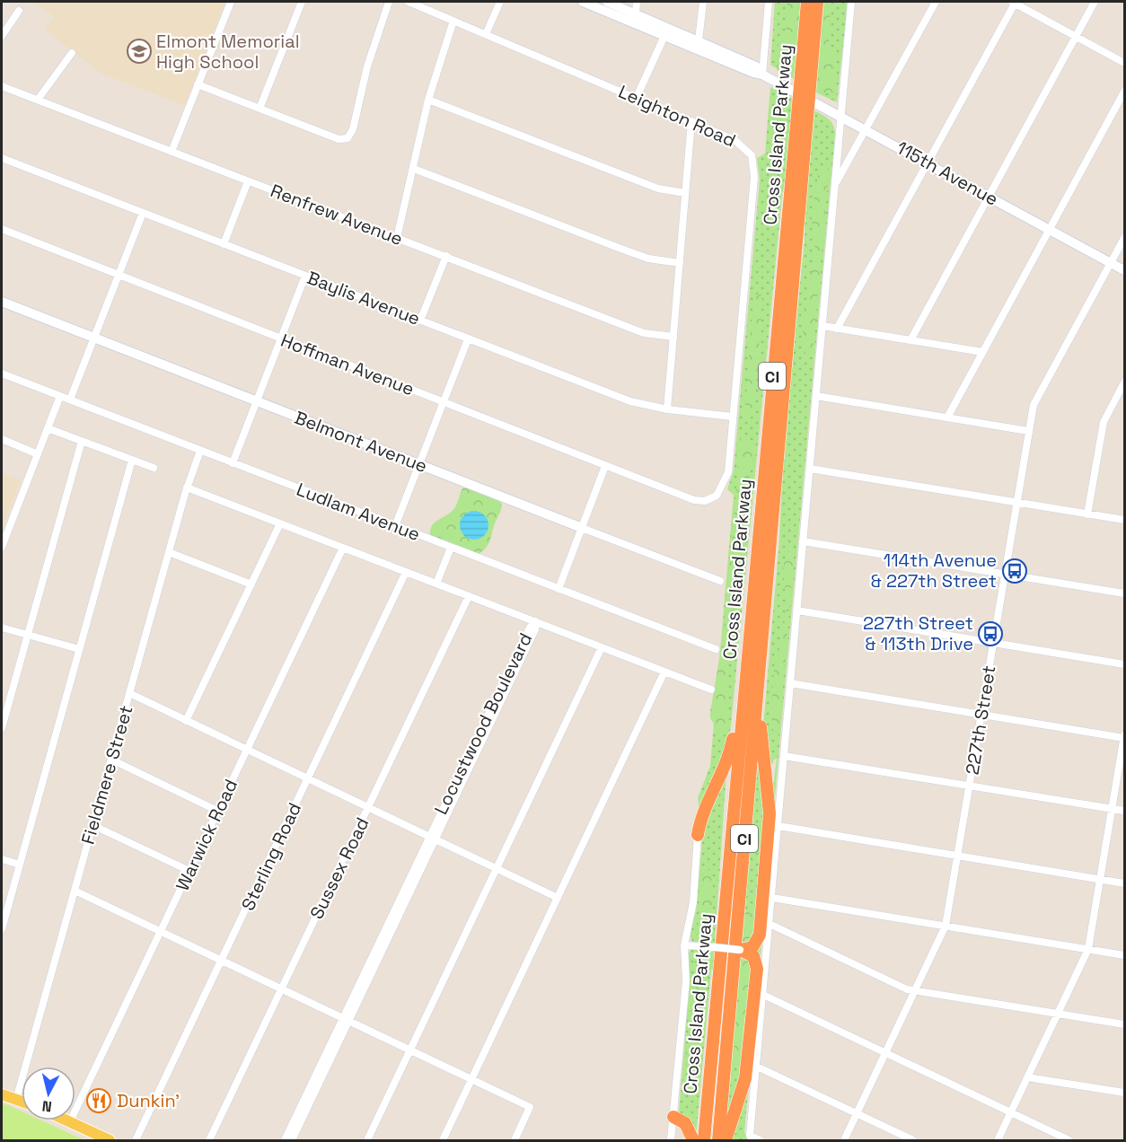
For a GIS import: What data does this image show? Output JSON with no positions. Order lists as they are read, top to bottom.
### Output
{
  "streets": {
    "highway": ["Cross Island Parkway", "CI"],
    "main road": ["115th Avenue", "Belmont Avenue"],
    "street": [
      "Leighton Road",
      "Renfrew Avenue",
      "Baylis Avenue",
      "Hoffman Avenue",
      "Ludlam Avenue",
      "227th Street",
      "Locustwood Boulevard",
      "Fieldmere Street",
      "Warwick Road",
      "Sterling Road",
      "Sussex Road"
    ]
  },
  "crossings": [
    ["Leighton Road", "Baylis Avenue"],
    ["Leighton Road", "Hoffman Avenue"],
    ["115th Avenue", "227th Street"],
    ["Ludlam Avenue", "Fieldmere Street"]
  ],
  "places": {
    "school or university": ["Elmont Memorial High School"],
    "bus stop": ["114th Avenue & 227th Street", "227th Street & 113th Drive"],
    "restaurant": ["Dunkin'"]
  },
  "north": "bottom"
}
